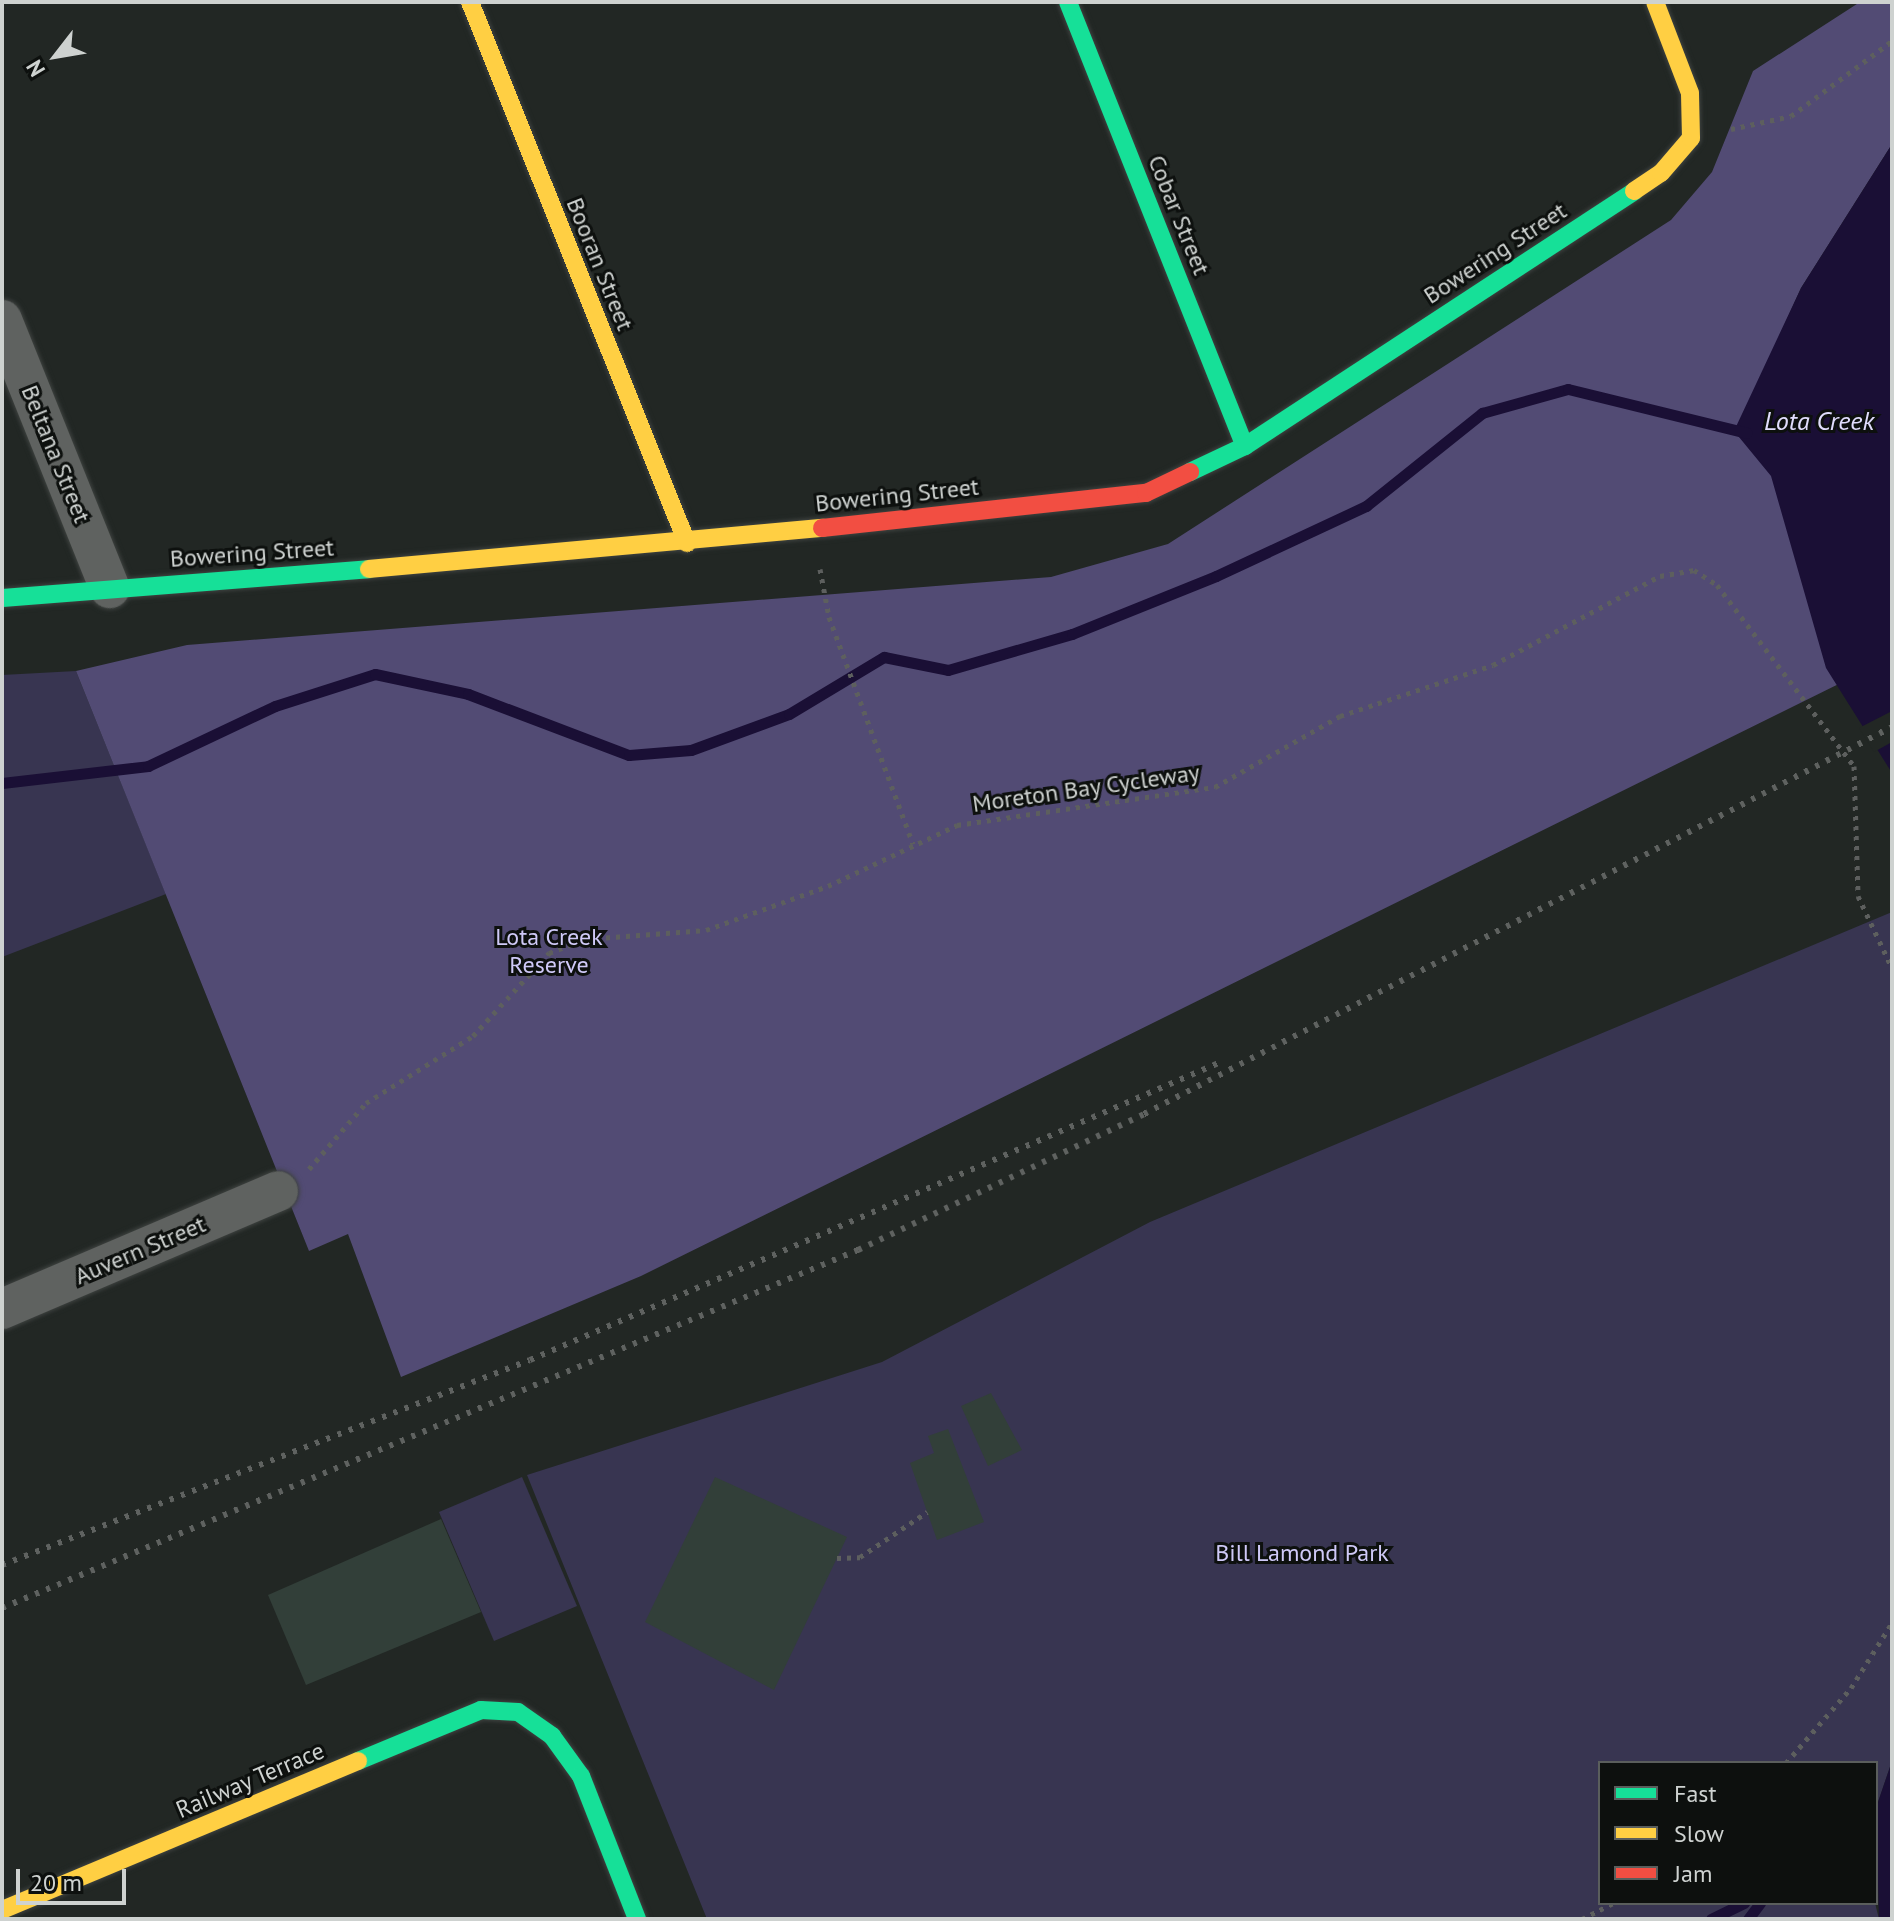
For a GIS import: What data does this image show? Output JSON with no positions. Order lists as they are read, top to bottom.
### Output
{
  "streets": {
    "street": [
      "Cobar Street",
      "Bowering Street",
      "Booran Street",
      "Beltana Street",
      "Auvern Street",
      "Railway Terrace"
    ],
    "path": ["Moreton Bay Cycleway"]
  },
  "crossings": [
    ["Cobar Street", "Bowering Street"],
    ["Bowering Street", "Booran Street"],
    ["Bowering Street", "Beltana Street"],
    ["Moreton Bay Cycleway", "Auvern Street"]
  ],
  "water": ["Lota Creek"],
  "parks": ["Lota Creek Reserve", "Bill Lamond Park"],
  "legend": ["Fast", "Slow", "Jam"],
  "scale_bar": "20 m",
  "north": "bottom left"
}
